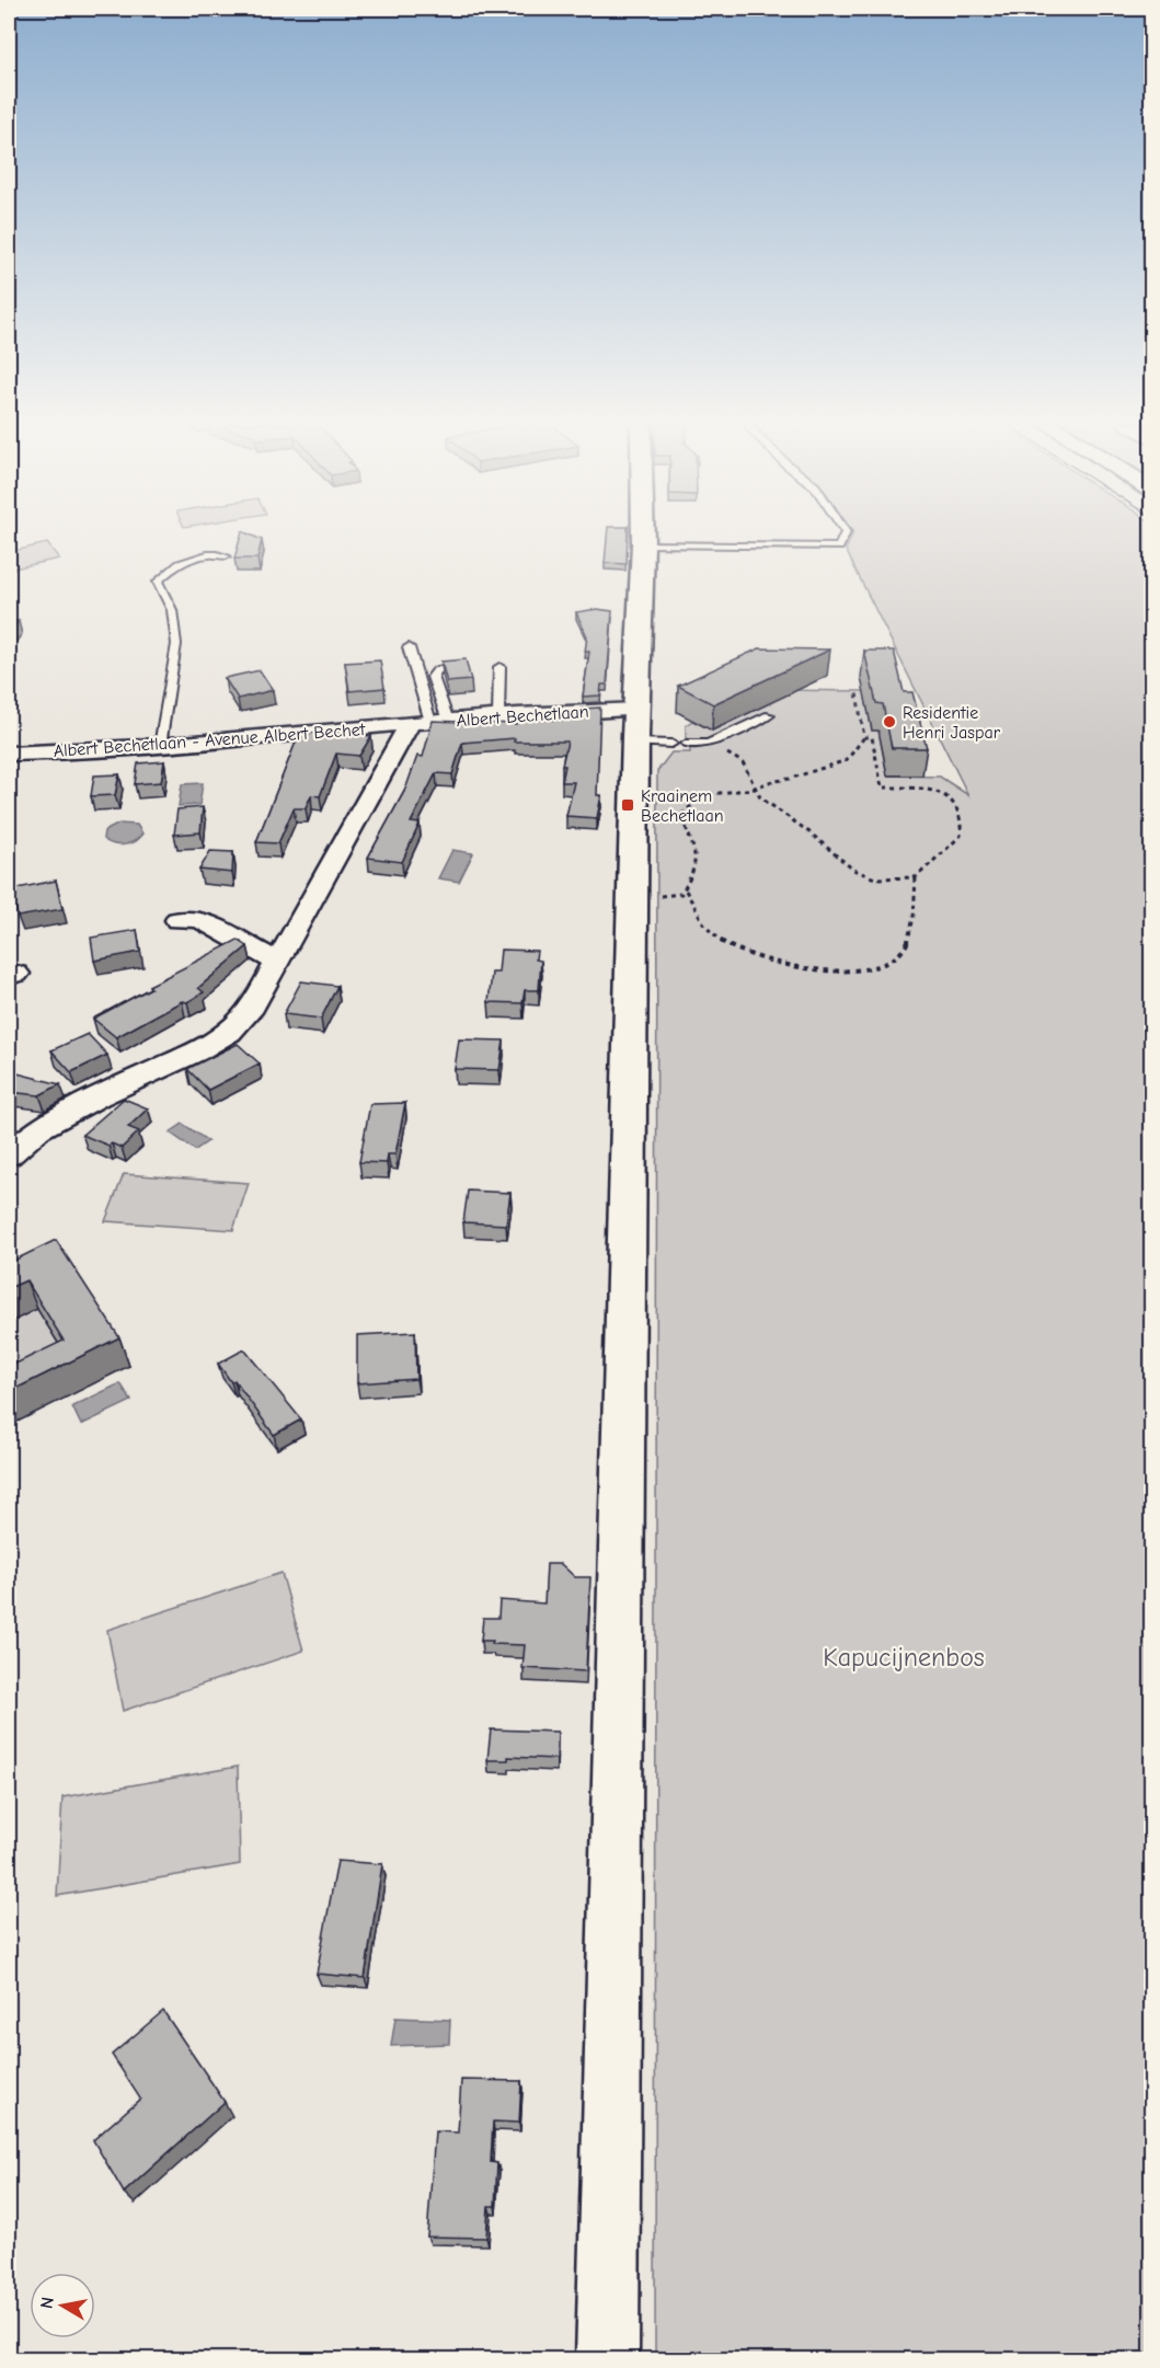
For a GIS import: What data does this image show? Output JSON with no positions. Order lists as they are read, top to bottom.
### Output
{
  "streets": {
    "street": ["Albert Bechetlaan", "Albert Bechetlaan - Avenue Albert Bechet"]
  },
  "crossings": [
    ["Albert Bechetlaan", "Albert Bechetlaan - Avenue Albert Bechet"]
  ],
  "parks": ["Kapucijnenbos"],
  "places": {
    "other": ["Residentie Henri Jaspar"],
    "transit": ["Kraainem Bechetlaan"]
  },
  "north": "left"
}
